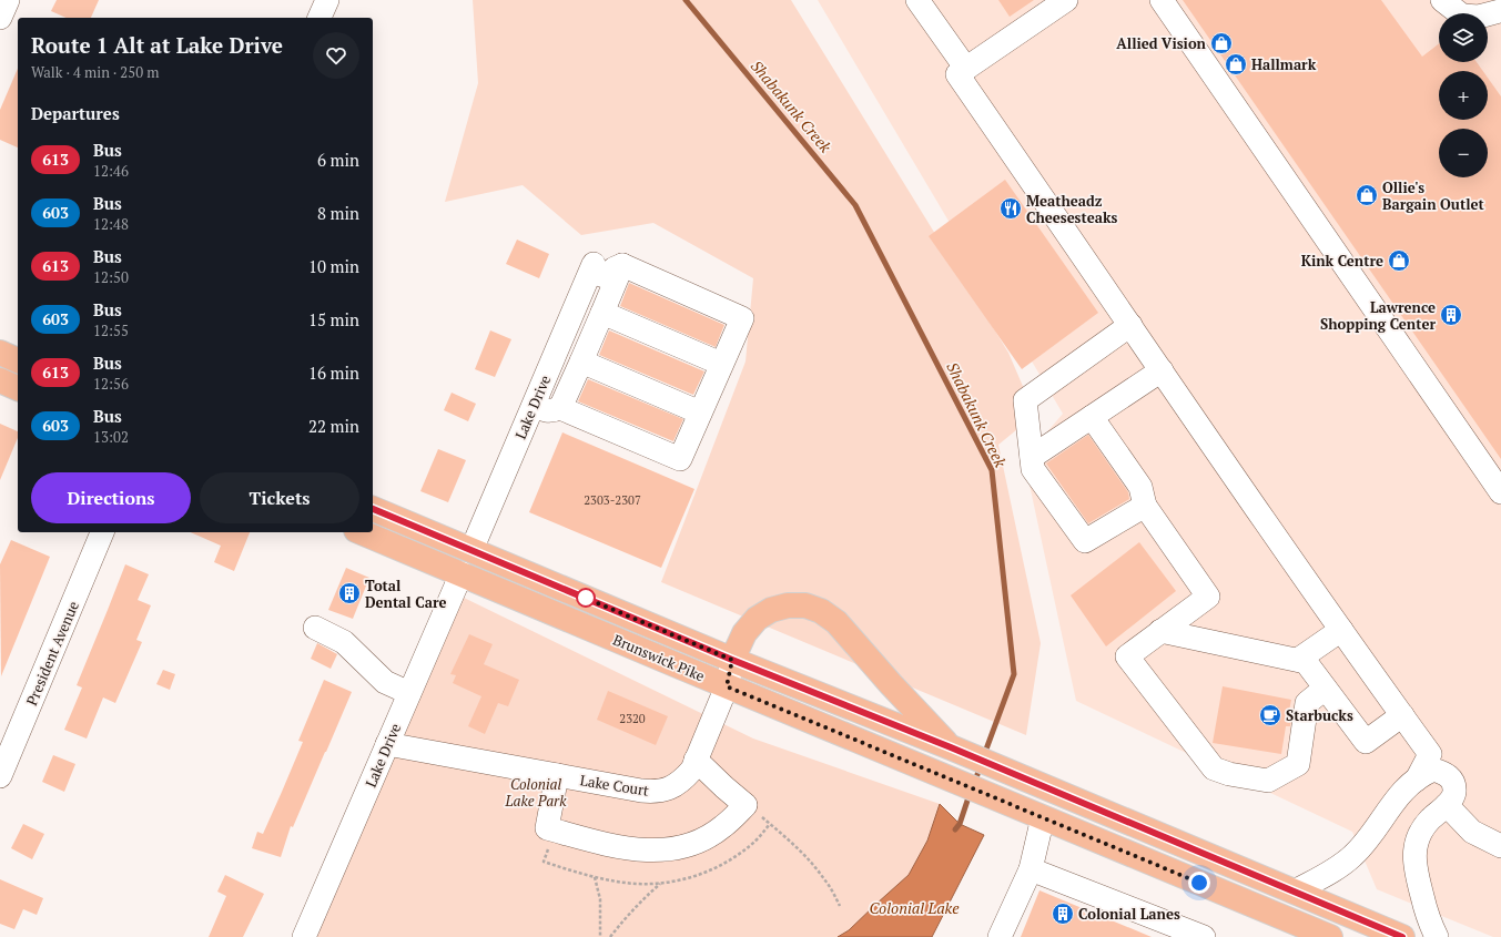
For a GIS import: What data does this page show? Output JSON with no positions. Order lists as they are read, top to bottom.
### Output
{
  "streets": {
    "main road": ["Brunswick Pike"],
    "street": ["Lake Drive", "President Avenue", "Lake Court"]
  },
  "crossings": [
    ["Lake Drive", "Brunswick Pike"],
    ["Lake Drive", "Lake Court"],
    ["Brunswick Pike", "Lake Court"]
  ],
  "water": ["Shabakunk Creek", "Colonial Lake"],
  "parks": ["Colonial Lake Park"],
  "places": {
    "shop": [
      "Allied Vision",
      "Hallmark",
      "Ollie's Bargain Outlet",
      "Kink Centre"
    ],
    "restaurant": ["Meatheadz Cheesesteaks"],
    "building": ["Lawrence Shopping Center", "Total Dental Care", "Colonial Lanes"],
    "cafe": ["Starbucks"]
  },
  "lines": ["bus line 613"],
  "house_numbers": ["2303-2307", "2320"],
  "page": {
    "map_buttons": ["+", "−"],
    "heading": [
      ["Route 1 Alt at Lake Drive", "Walk · 4 min · 250 m"],
      "Departures"
    ],
    "list": [
      {
        "mark": "613",
        "name": "Bus",
        "note": "12:46",
        "value": "6 min"
      },
      {
        "mark": "603",
        "name": "Bus",
        "note": "12:48",
        "value": "8 min"
      },
      {
        "mark": "613",
        "name": "Bus",
        "note": "12:50",
        "value": "10 min"
      },
      {
        "mark": "603",
        "name": "Bus",
        "note": "12:55",
        "value": "15 min"
      },
      {
        "mark": "613",
        "name": "Bus",
        "note": "12:56",
        "value": "16 min"
      },
      {
        "mark": "603",
        "name": "Bus",
        "note": "13:02",
        "value": "22 min"
      }
    ],
    "buttons": ["Directions", "Tickets"]
  }
}
